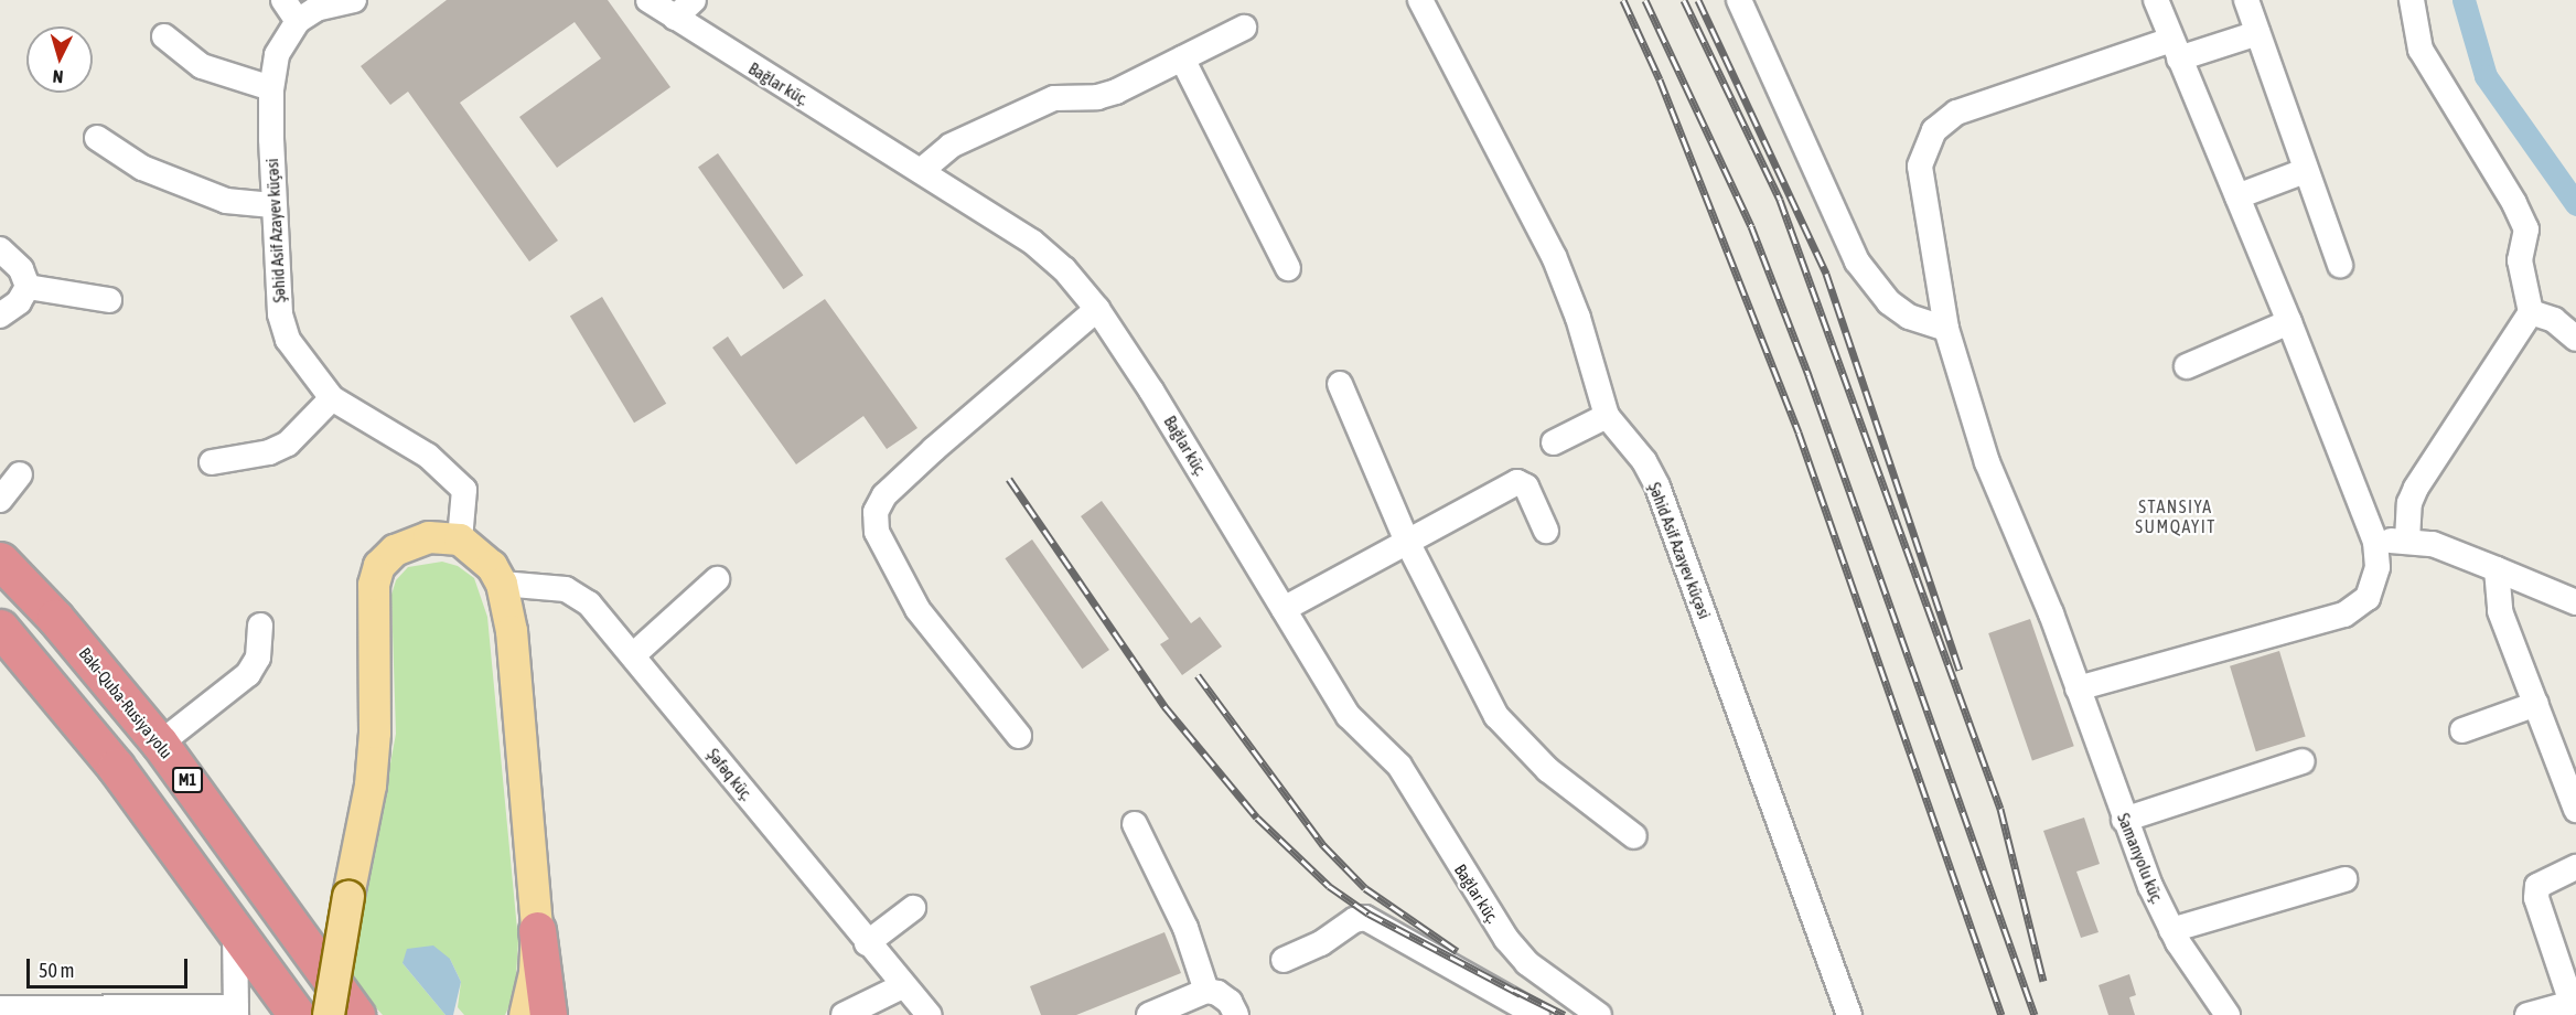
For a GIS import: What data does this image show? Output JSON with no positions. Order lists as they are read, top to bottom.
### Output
{
  "streets": {
    "highway": ["Bakı-Quba-Rusiya yolu", "M1"],
    "street": [
      "Bağlar küç.",
      "Şəhid Asif Azayev küçəsi",
      "Şəfəq küç.",
      "Samanyolu küç."
    ]
  },
  "districts": ["STANSIYA SUMQAYIT"],
  "scale_bar": "50 m",
  "north": "bottom"
}
